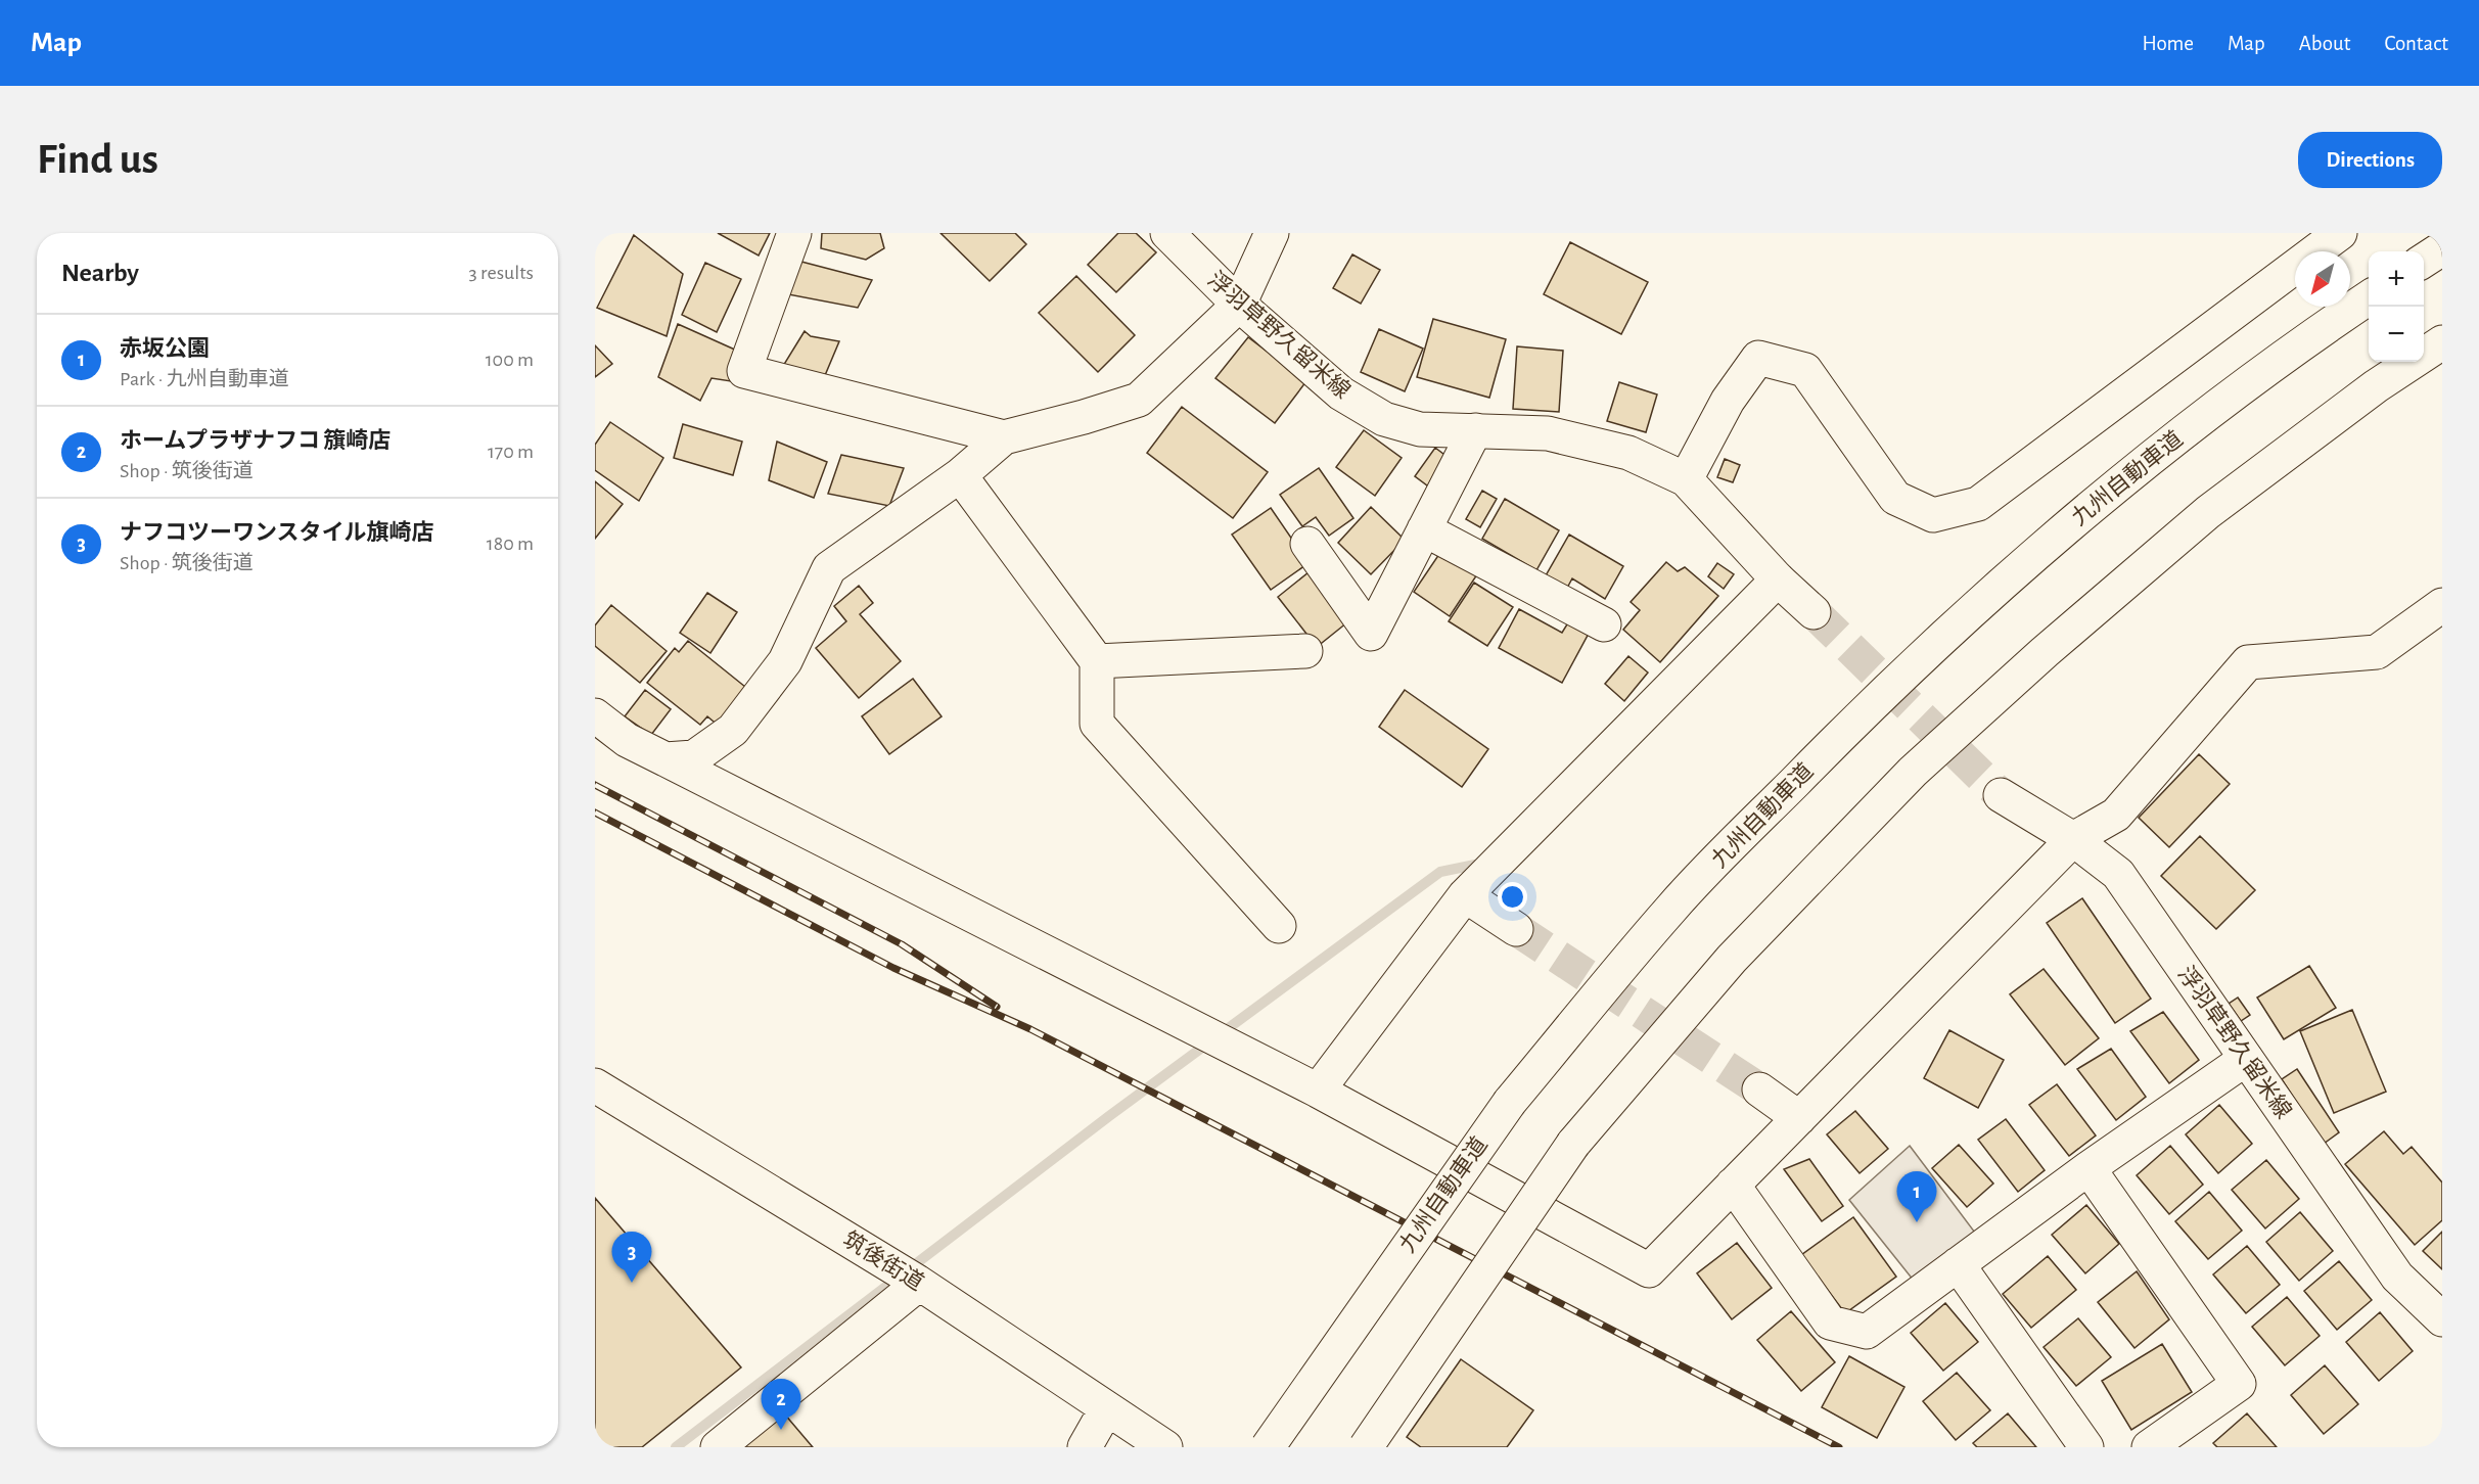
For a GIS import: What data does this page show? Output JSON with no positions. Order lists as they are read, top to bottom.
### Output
{
  "streets": {
    "main road": ["浮羽草野久留米線", "九州自動車道", "筑後街道"]
  },
  "north": "bottom left",
  "page": {
    "header": "Map",
    "nav": [
      "Home",
      "Map",
      "About",
      "Contact"
    ],
    "buttons": "Directions",
    "title": "Find us",
    "heading": ["Nearby", "3 results"],
    "map_buttons": ["+", "−"],
    "list": [
      {
        "mark": "1",
        "name": "赤坂公園",
        "note": "Park · 九州自動車道",
        "value": "100 m"
      },
      {
        "mark": "2",
        "name": "ホームプラザナフコ 籏崎店",
        "note": "Shop · 筑後街道",
        "value": "170 m"
      },
      {
        "mark": "3",
        "name": "ナフコツーワンスタイル旗崎店",
        "note": "Shop · 筑後街道",
        "value": "180 m"
      }
    ],
    "pins": ["1", "3", "2"]
  }
}
